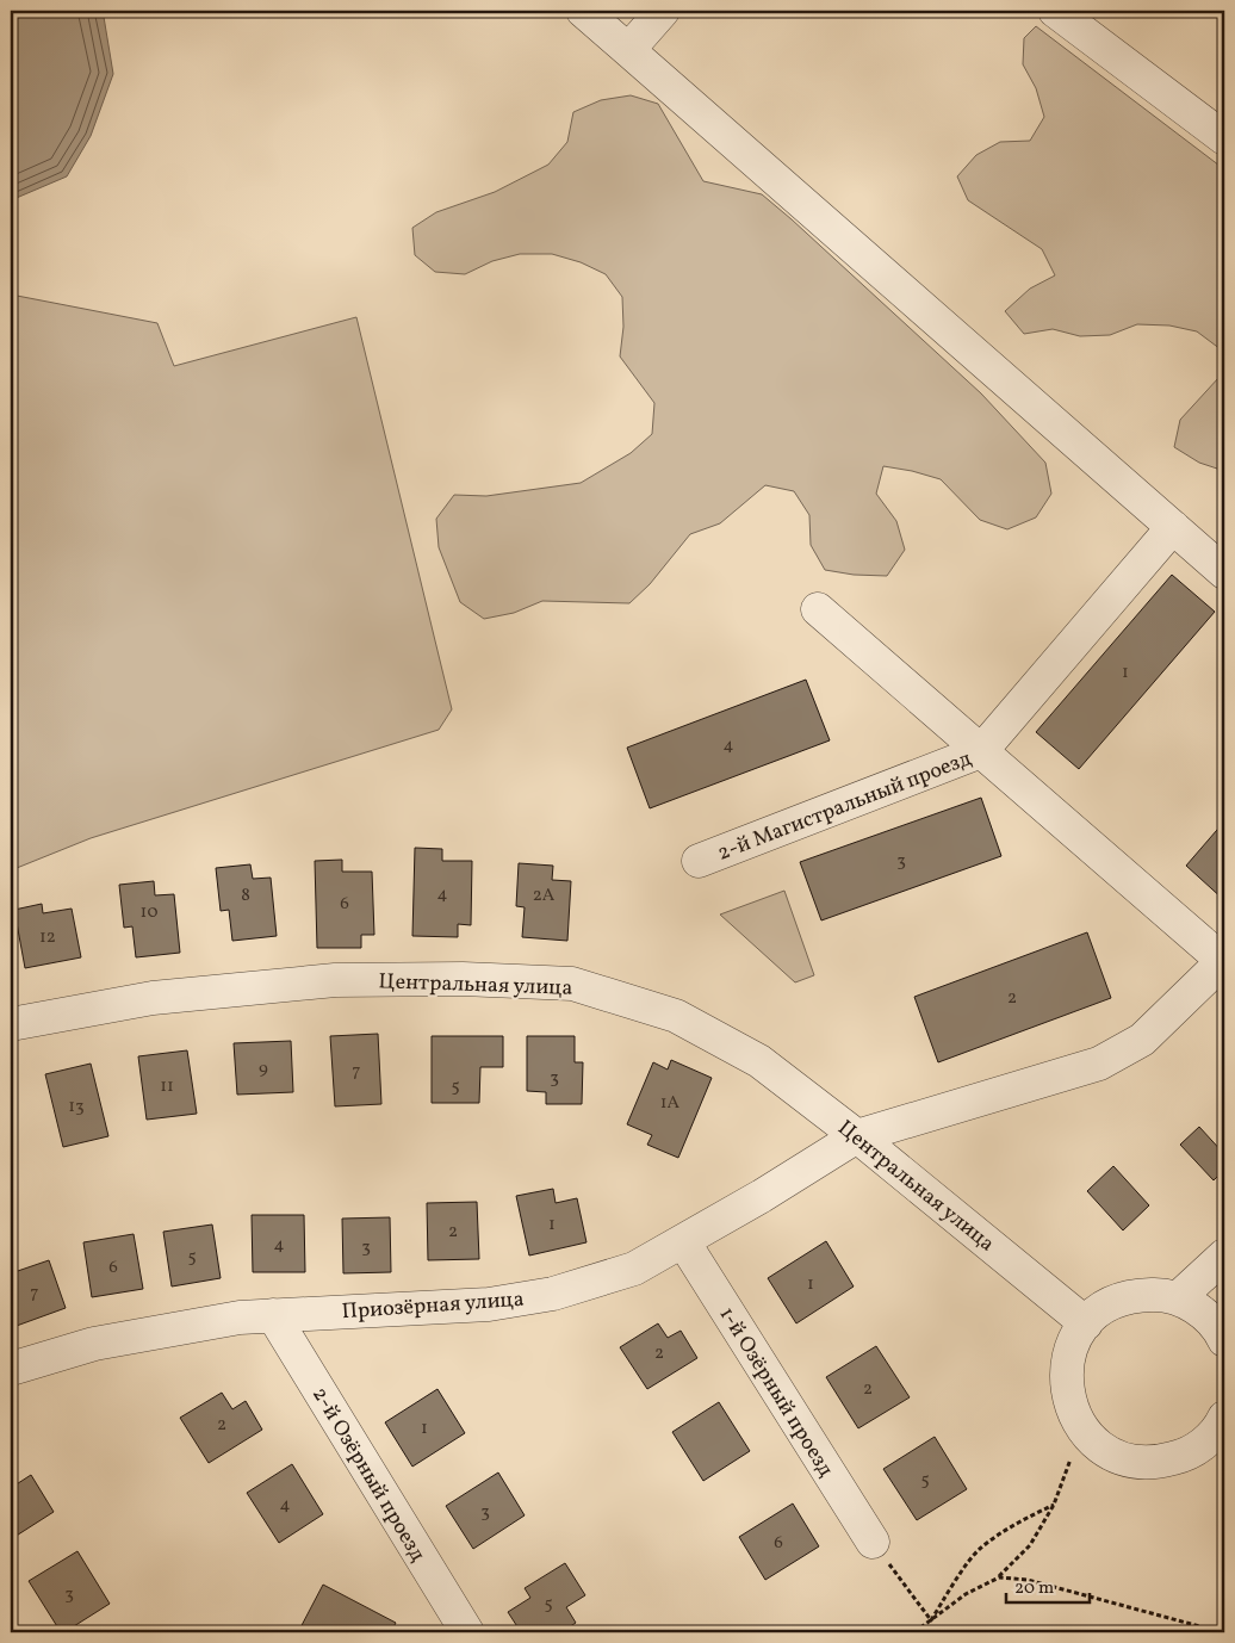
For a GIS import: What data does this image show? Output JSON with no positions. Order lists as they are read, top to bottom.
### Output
{
  "streets": {
    "street": [
      "2-й Магистральный проезд",
      "Центральная улица",
      "Приозёрная улица",
      "1-й Озёрный проезд",
      "2-й Озёрный проезд"
    ]
  },
  "crossings": [
    ["Центральная улица", "Приозёрная улица"],
    ["Приозёрная улица", "1-й Озёрный проезд"],
    ["Приозёрная улица", "2-й Озёрный проезд"]
  ],
  "house_numbers": [
    "1",
    "4",
    "3",
    "4",
    "8",
    "2А",
    "6",
    "10",
    "12",
    "2",
    "9",
    "7",
    "3",
    "11",
    "5",
    "1А",
    "13",
    "1",
    "2",
    "4",
    "3",
    "5",
    "6",
    "1",
    "7",
    "2",
    "2",
    "2",
    "1",
    "5",
    "4",
    "3",
    "6",
    "3",
    "5"
  ],
  "scale_bar": "20 m"
}
